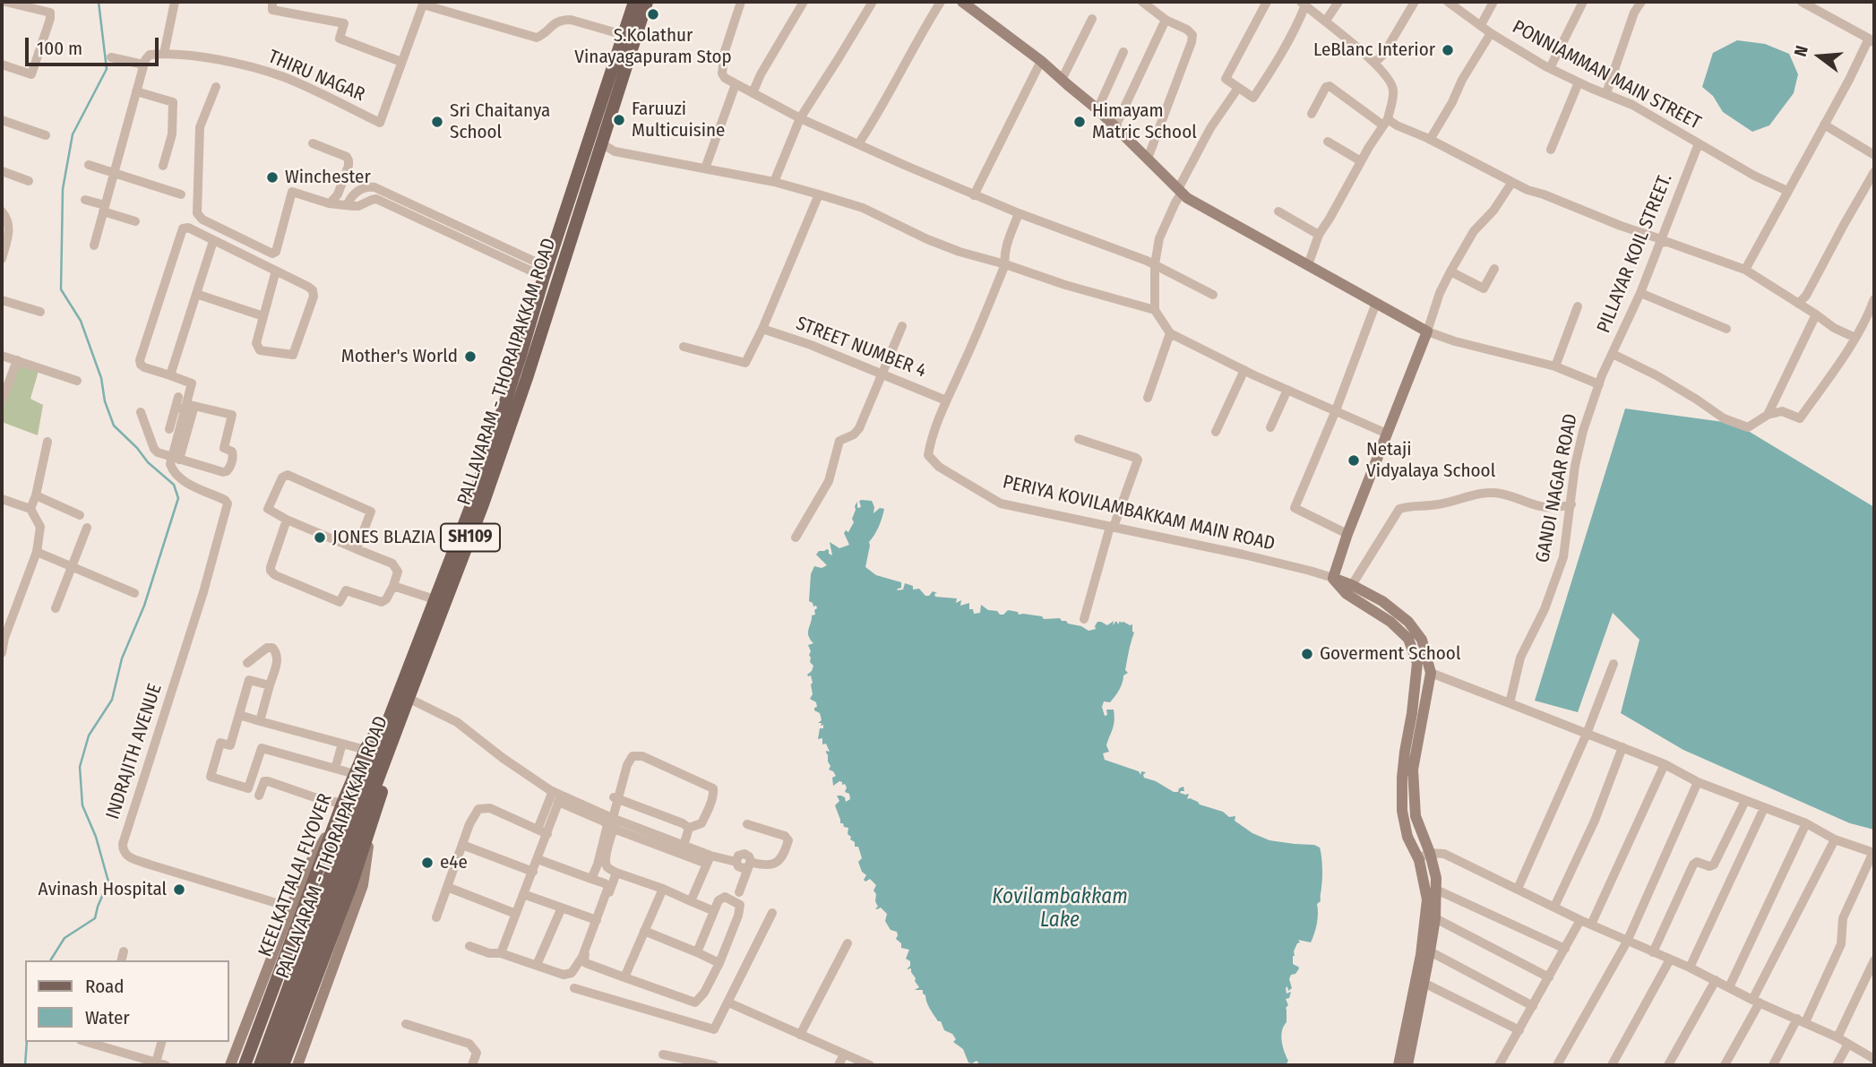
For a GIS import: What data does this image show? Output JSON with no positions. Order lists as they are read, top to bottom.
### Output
{
  "streets": {
    "main road": ["PALLAVARAM - THORAIPAKKAM ROAD", "SH109", "KEELKATTALAI FLYOVER"],
    "street": [
      "PONNIAMMAN MAIN STREET",
      "THIRU NAGAR",
      "PILLAYAR KOIL STREET.",
      "STREET NUMBER 4",
      "GANDI NAGAR ROAD",
      "PERIYA KOVILAMBAKKAM MAIN ROAD",
      "INDRAJITH AVENUE"
    ]
  },
  "crossings": [
    ["PONNIAMMAN MAIN STREET", "PILLAYAR KOIL STREET."],
    ["PILLAYAR KOIL STREET.", "GANDI NAGAR ROAD"],
    ["STREET NUMBER 4", "PERIYA KOVILAMBAKKAM MAIN ROAD"],
    ["PALLAVARAM - THORAIPAKKAM ROAD", "KEELKATTALAI FLYOVER"]
  ],
  "water": ["Kovilambakkam Lake"],
  "places": [
    "S.Kolathur Vinayagapuram Stop",
    "LeBlanc Interior",
    "Faruuzi Multicuisine",
    "Sri Chaitanya School",
    "Himayam Matric School",
    "Winchester",
    "Mother's World",
    "Netaji Vidyalaya School",
    "JONES BLAZIA",
    "Goverment School",
    "e4e",
    "Avinash Hospital"
  ],
  "legend": ["Road", "Water"],
  "scale_bar": "100 m",
  "north": "left"
}
